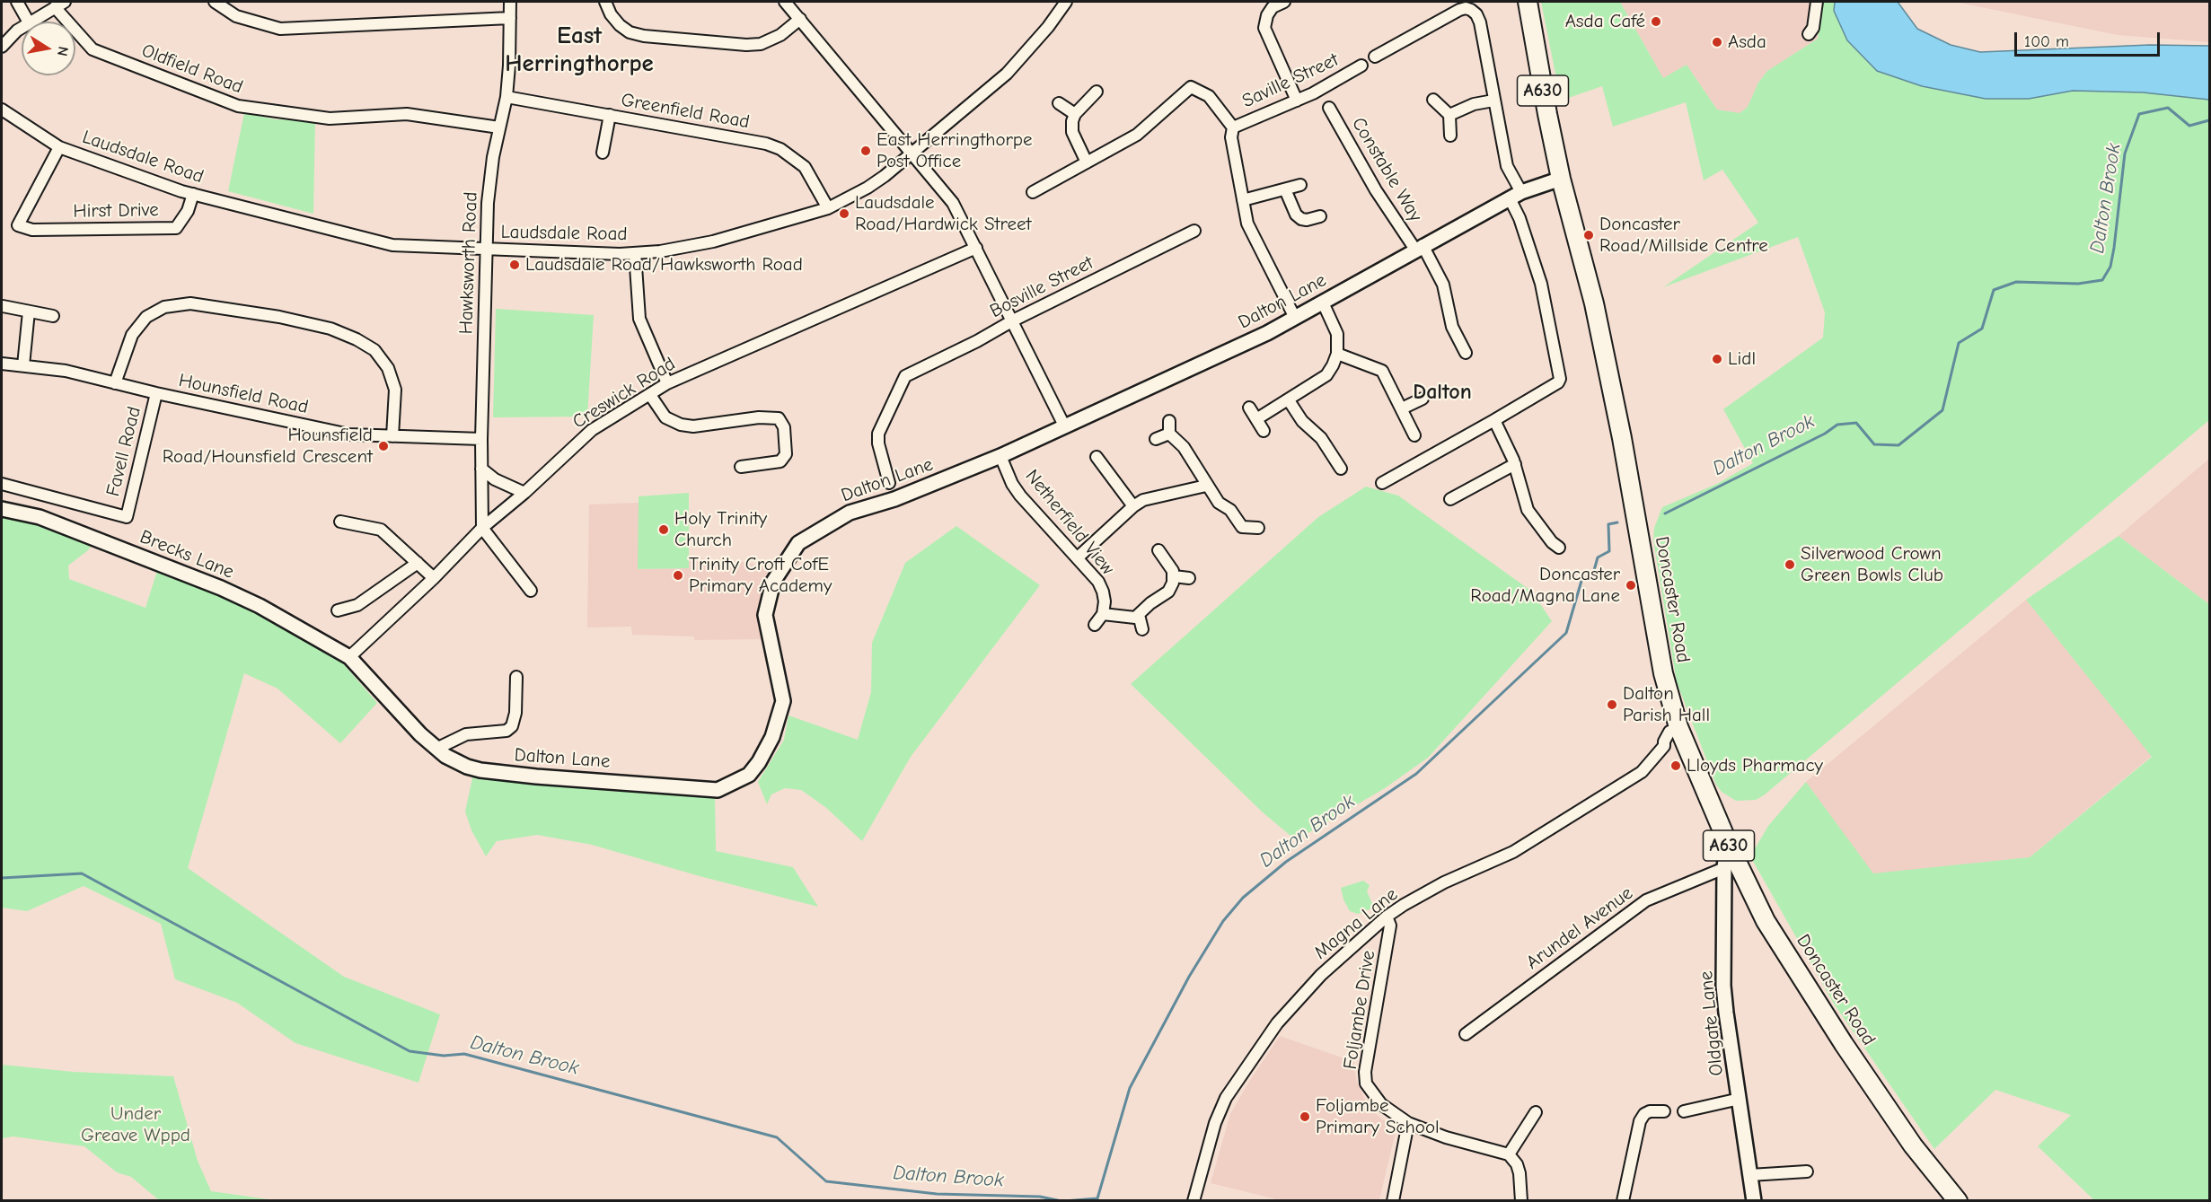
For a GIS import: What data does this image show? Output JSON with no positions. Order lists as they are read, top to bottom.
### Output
{
  "streets": {
    "main road": ["A630", "Doncaster Road"],
    "street": [
      "Oldfield Road",
      "Saville Street",
      "Greenfield Road",
      "Laudsdale Road",
      "Constable Way",
      "Hirst Drive",
      "Hawksworth Road",
      "Bosville Street",
      "Dalton Lane",
      "Creswick Road",
      "Hounsfield Road",
      "Favell Road",
      "Netherfield View",
      "Brecks Lane",
      "Magna Lane",
      "Arundel Avenue",
      "Foljambe Drive",
      "Oldgate Lane"
    ]
  },
  "crossings": [
    ["Oldfield Road", "Hawksworth Road"],
    ["Greenfield Road", "Laudsdale Road"],
    ["Greenfield Road", "Hawksworth Road"],
    ["Laudsdale Road", "Hirst Drive"],
    ["Laudsdale Road", "Hawksworth Road"],
    ["Constable Way", "Dalton Lane"],
    ["Hawksworth Road", "Creswick Road"],
    ["Hawksworth Road", "Hounsfield Road"],
    ["Dalton Lane", "Creswick Road"],
    ["Dalton Lane", "Netherfield View"],
    ["Dalton Lane", "Brecks Lane"],
    ["Dalton Lane", "Doncaster Road"],
    ["Creswick Road", "Brecks Lane"],
    ["Hounsfield Road", "Favell Road"],
    ["Favell Road", "Brecks Lane"],
    ["Doncaster Road", "Magna Lane"],
    ["Doncaster Road", "Oldgate Lane"],
    ["Magna Lane", "Foljambe Drive"],
    ["Arundel Avenue", "Oldgate Lane"]
  ],
  "districts": ["East Herringthorpe", "Dalton"],
  "water": ["Dalton Brook"],
  "parks": ["Under Greave Wppd"],
  "places": [
    "Asda Café",
    "Asda",
    "East Herringthorpe Post Office",
    "Laudsdale Road/Hardwick Street",
    "Doncaster Road/Millside Centre",
    "Laudsdale Road/Hawksworth Road",
    "Lidl",
    "Hounsfield Road/Hounsfield Crescent",
    "Holy Trinity Church",
    "Silverwood Crown Green Bowls Club",
    "Trinity Croft CofE Primary Academy",
    "Doncaster Road/Magna Lane",
    "Dalton Parish Hall",
    "Lloyds Pharmacy",
    "Foljambe Primary School"
  ],
  "scale_bar": "100 m",
  "north": "right"
}
